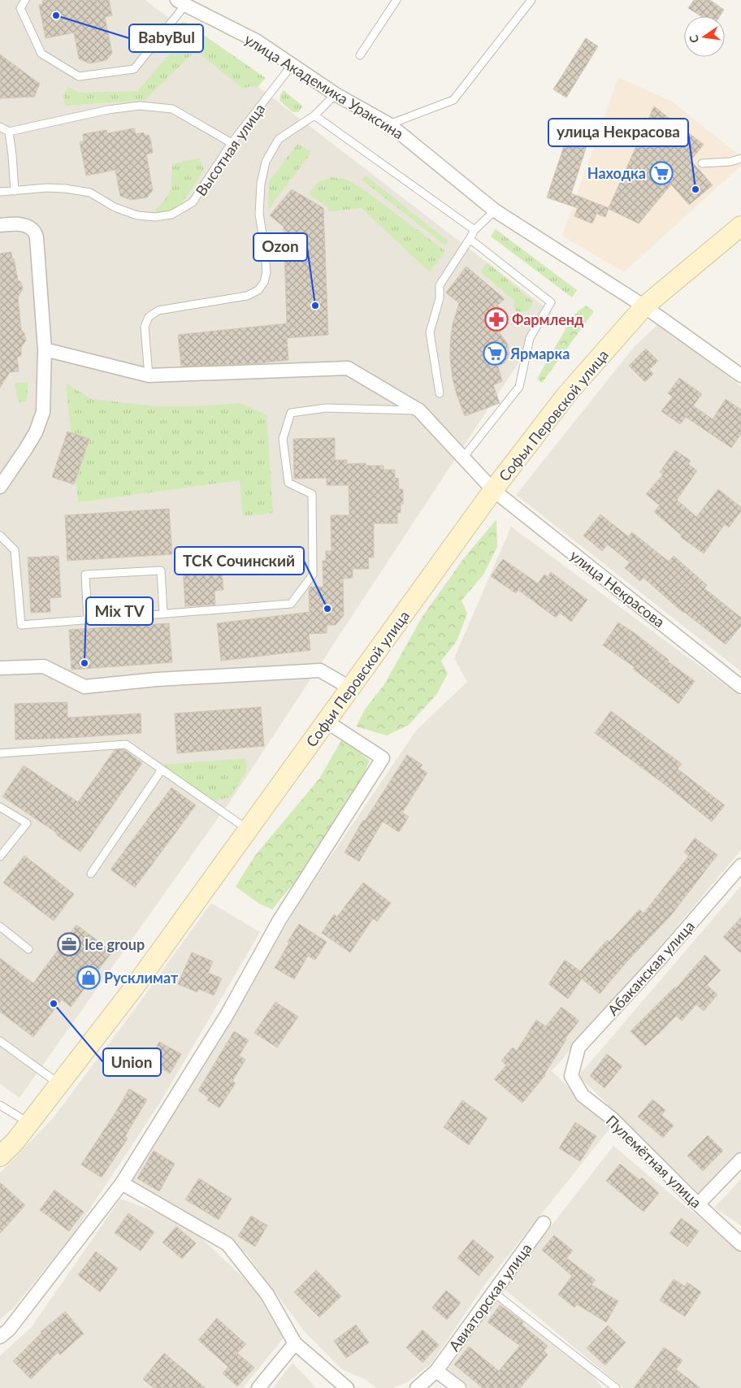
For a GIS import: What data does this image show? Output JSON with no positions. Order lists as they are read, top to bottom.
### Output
{
  "streets": {
    "main road": ["Софьи Перовской улица"],
    "street": [
      "улица Академика Ураксина",
      "улица Некрасова",
      "Абаканская улица",
      "Пулемётная улица",
      "Авиаторская улица"
    ],
    "lane": ["Высотная улица"]
  },
  "crossings": [
    ["улица Академика Ураксина", "Высотная улица"],
    ["улица Академика Ураксина", "Софьи Перовской улица"],
    ["Софьи Перовской улица", "улица Некрасова"],
    ["Абаканская улица", "Пулемётная улица"]
  ],
  "places": {
    "other": [
      "BabyBul",
      "улица Некрасова",
      "Ozon",
      "ТСК Сочинский",
      "Mix TV",
      "Union"
    ],
    "supermarket": ["Находка", "Ярмарка"],
    "pharmacy": ["Фармленд"],
    "office": ["Ice group"],
    "shop": ["Русклимат"]
  },
  "north": "left"
}
